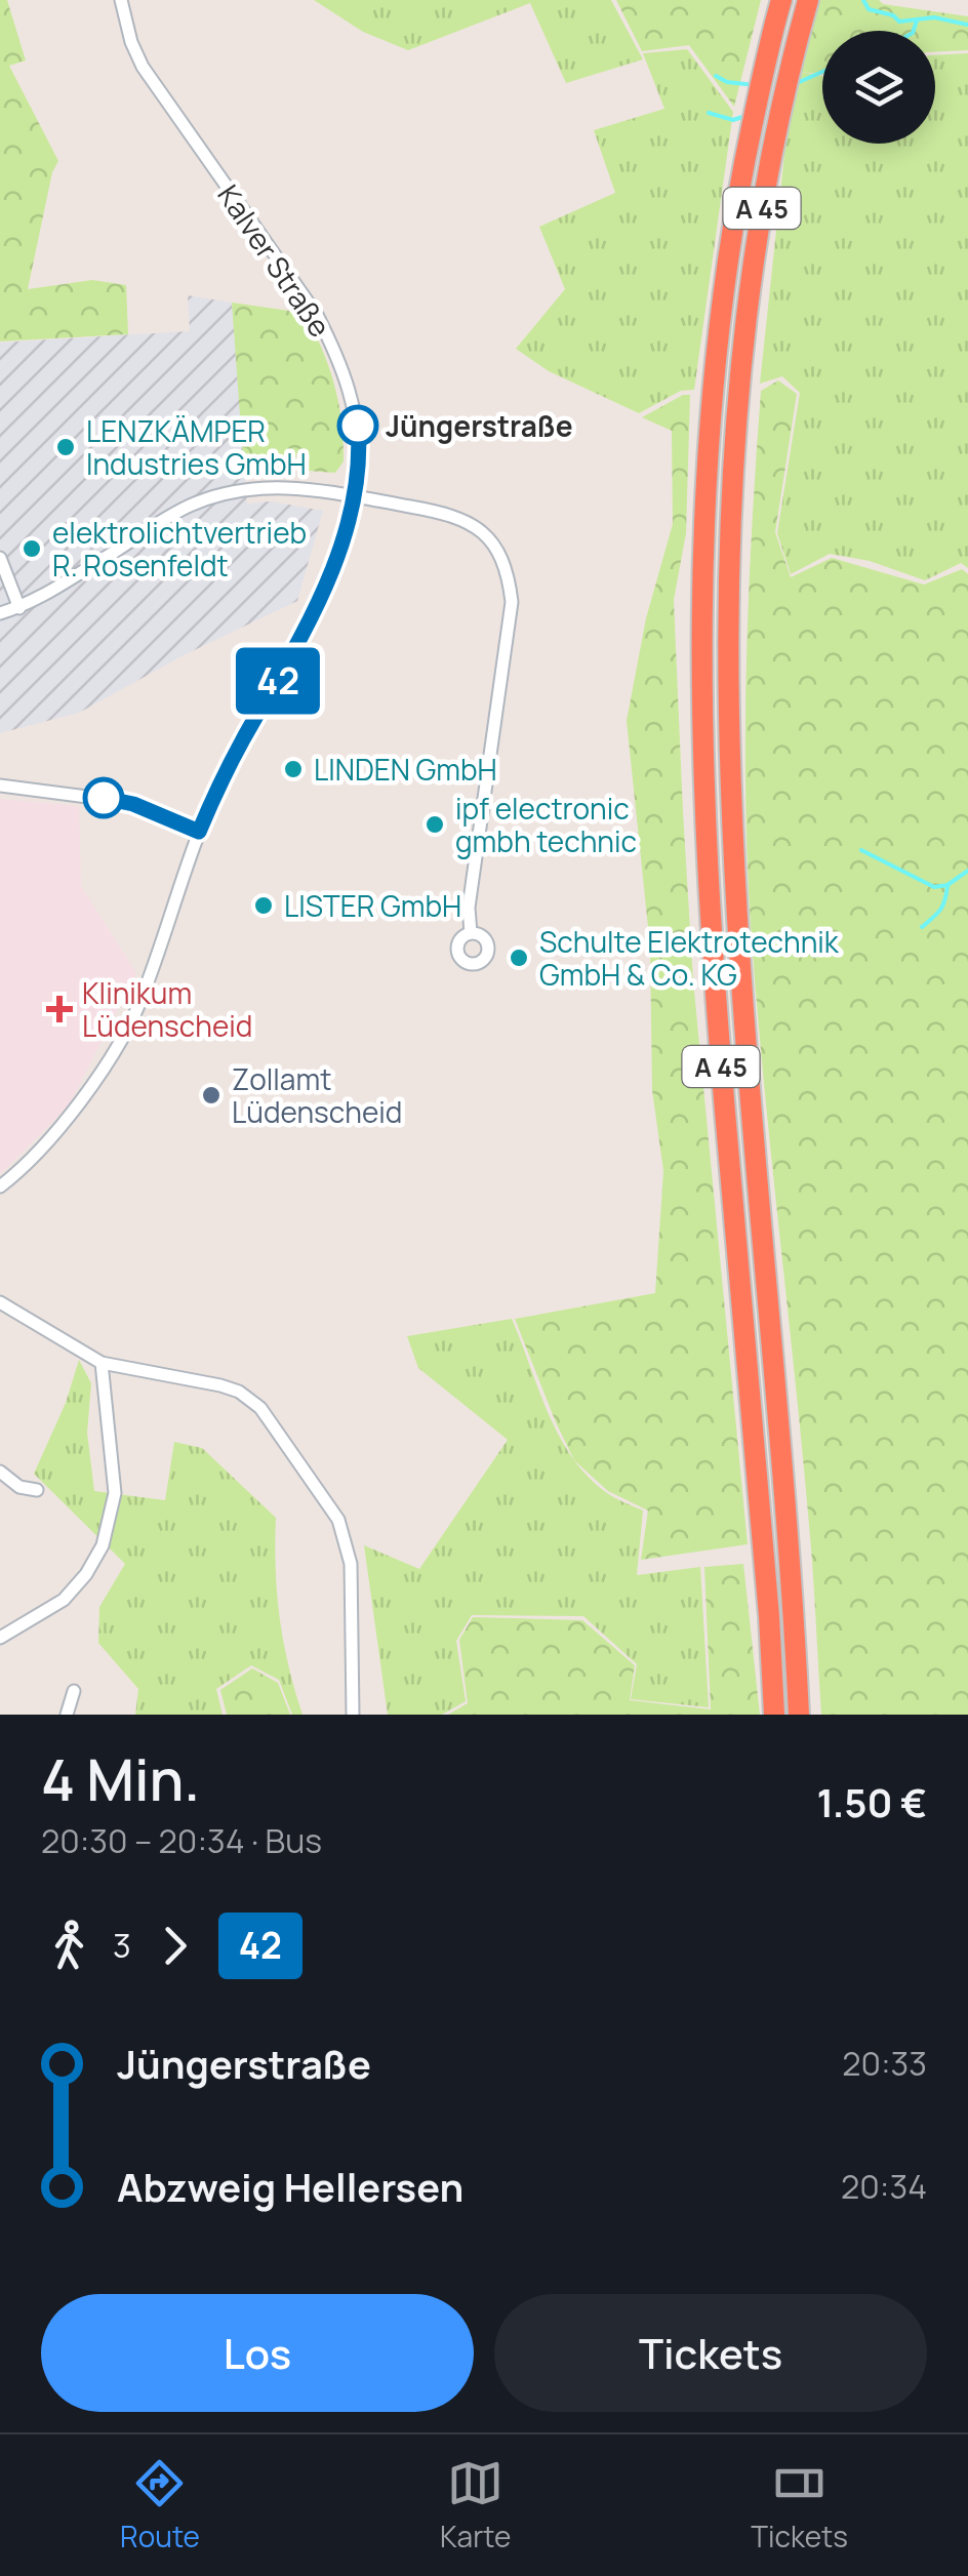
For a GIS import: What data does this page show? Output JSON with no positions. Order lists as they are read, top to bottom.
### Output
{
  "streets": {
    "highway": ["A 45"],
    "street": ["Kalver Straße"]
  },
  "places": {
    "other": [
      "Jüngerstraße",
      "LENZKÄMPER Industries GmbH",
      "elektrolichtvertrieb R. Rosenfeldt",
      "LINDEN GmbH",
      "ipf electronic gmbh technic",
      "LISTER GmbH",
      "Schulte Elektrotechnik GmbH & Co. KG",
      "Zollamt Lüdenscheid"
    ],
    "health": ["Klinikum Lüdenscheid"]
  },
  "lines": ["bus line 42"],
  "page": {
    "on_map": "42",
    "heading": ["4 Min.", "20:30 – 20:34 · Bus", "1.50 €"],
    "legs": ["3", "42"],
    "list": [
      {
        "name": "Jüngerstraße",
        "value": "20:33"
      },
      {
        "name": "Abzweig Hellersen",
        "value": "20:34"
      }
    ],
    "buttons": ["Los", "Tickets"],
    "tabs": ["Route", "Karte", "Tickets"]
  }
}
